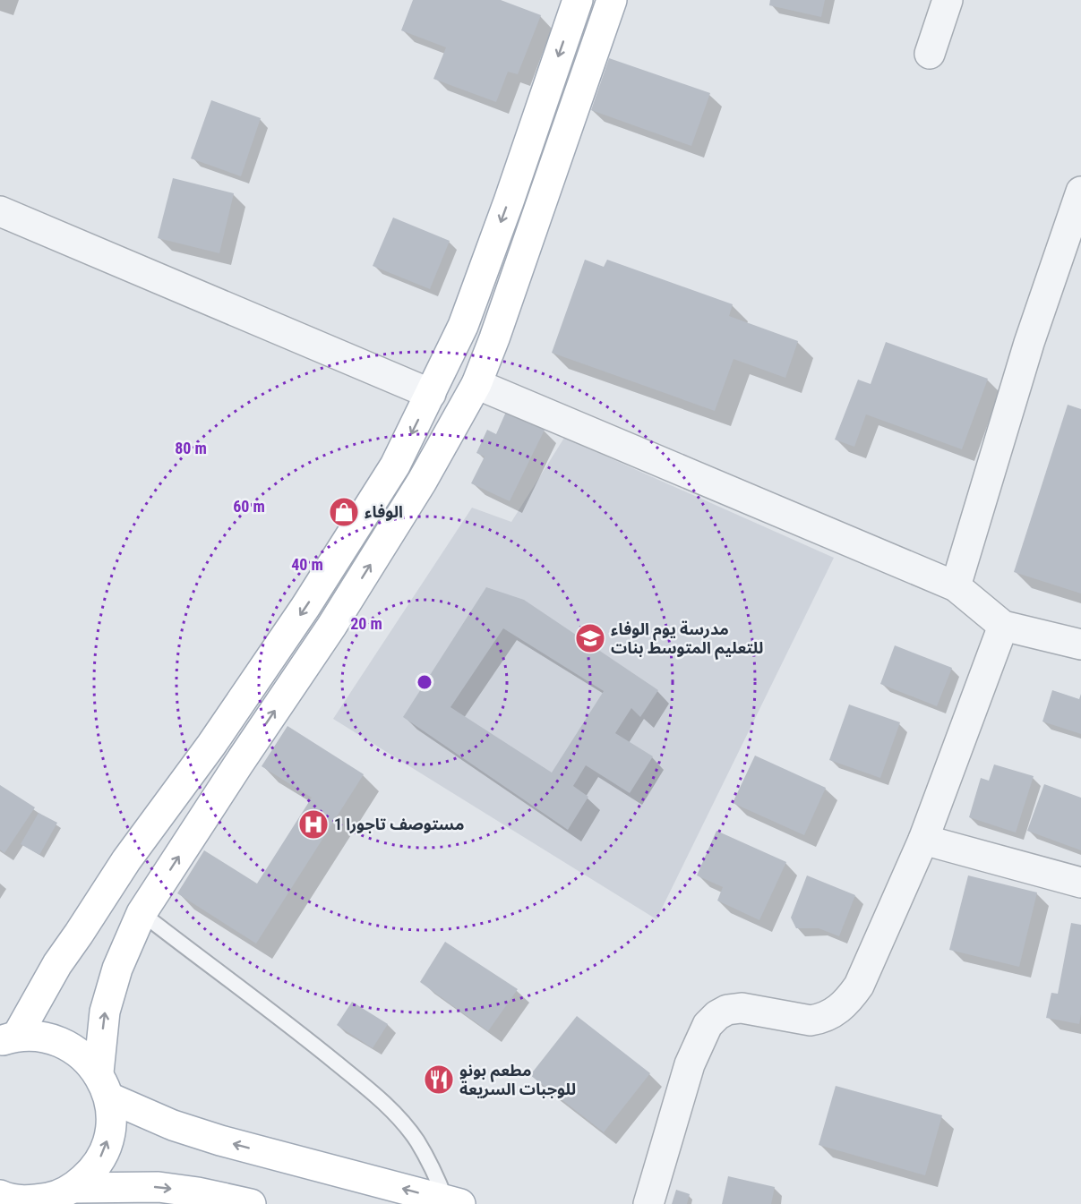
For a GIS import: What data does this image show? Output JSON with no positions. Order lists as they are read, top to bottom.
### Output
{
  "places": {
    "shop": ["الوفاء"],
    "school or university": ["مدرسة يوم الوفاء للتعليم المتوسط بنات"],
    "hospital": ["مستوصف تاجورا 1"],
    "restaurant": ["مطعم بونو للوجبات السريعة"]
  },
  "rings": [
    "80 m",
    "60 m",
    "40 m",
    "20 m"
  ]
}
